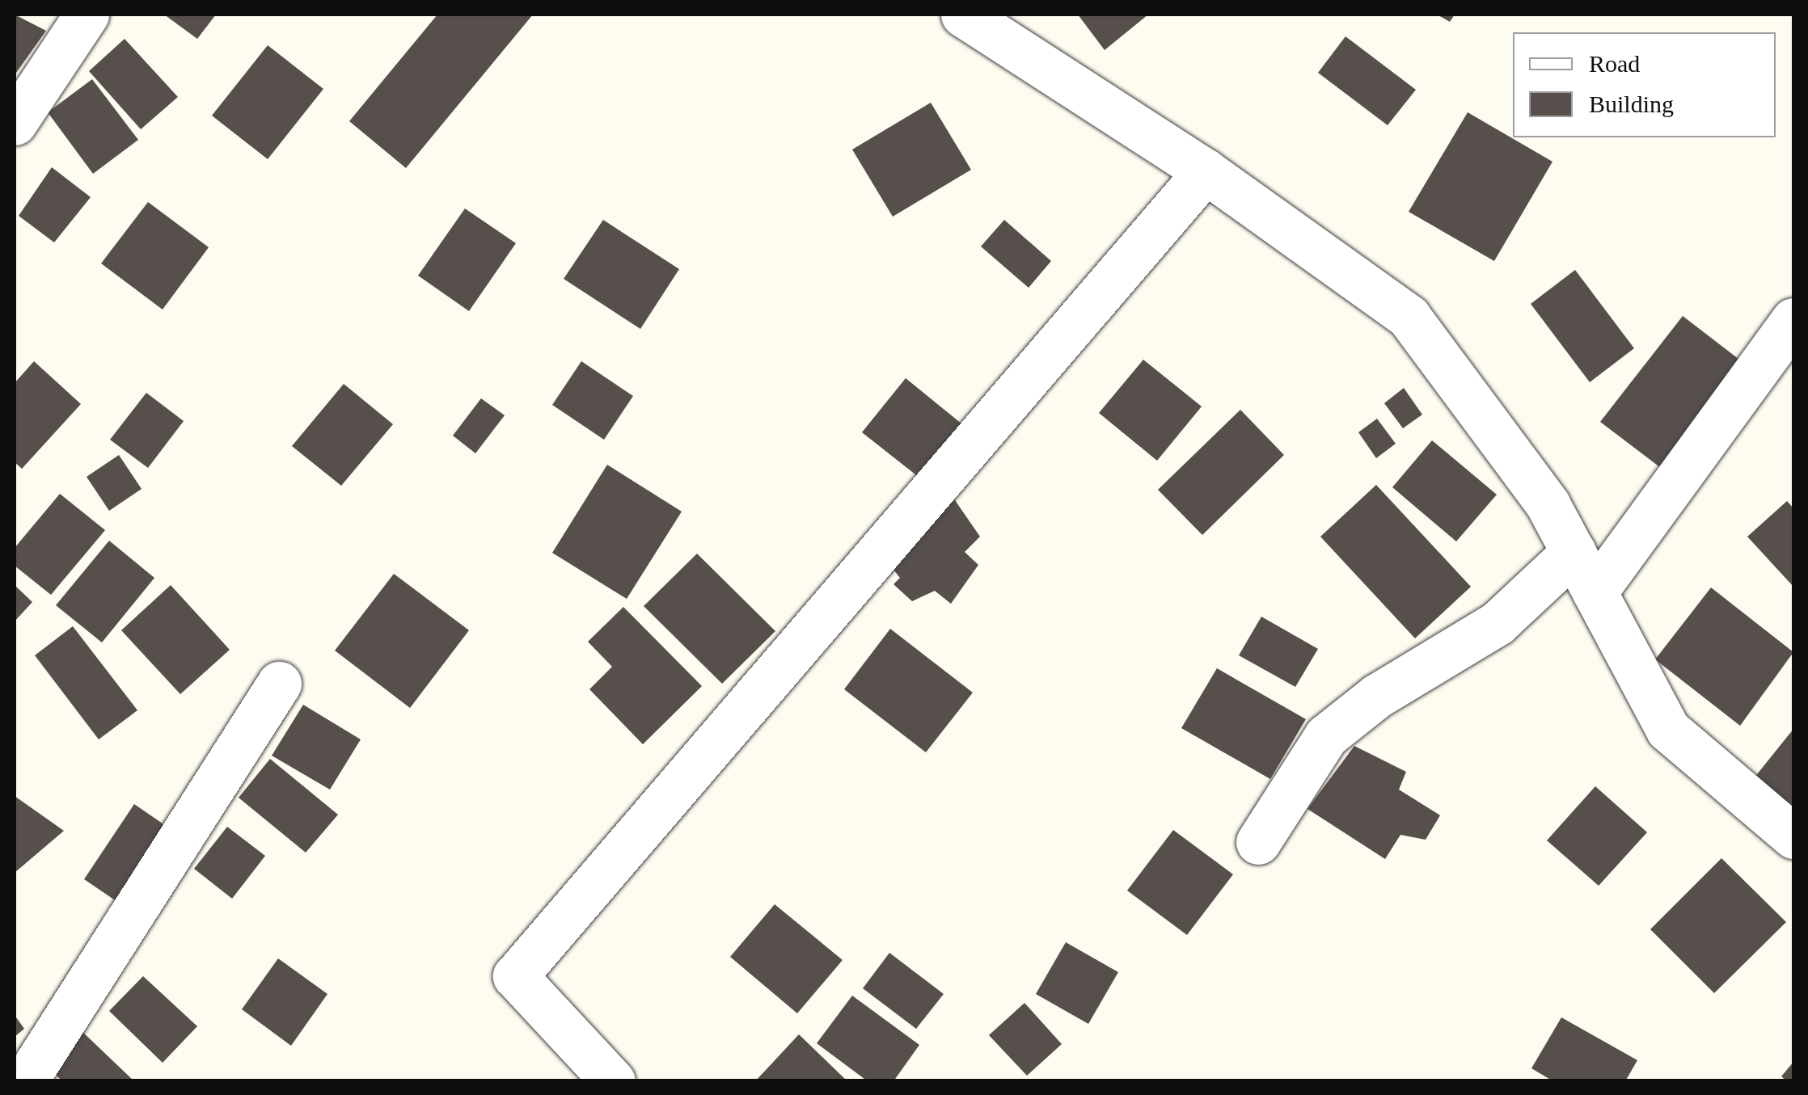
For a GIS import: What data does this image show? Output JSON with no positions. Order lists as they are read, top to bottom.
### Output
{
  "legend": ["Road", "Building"]
}
